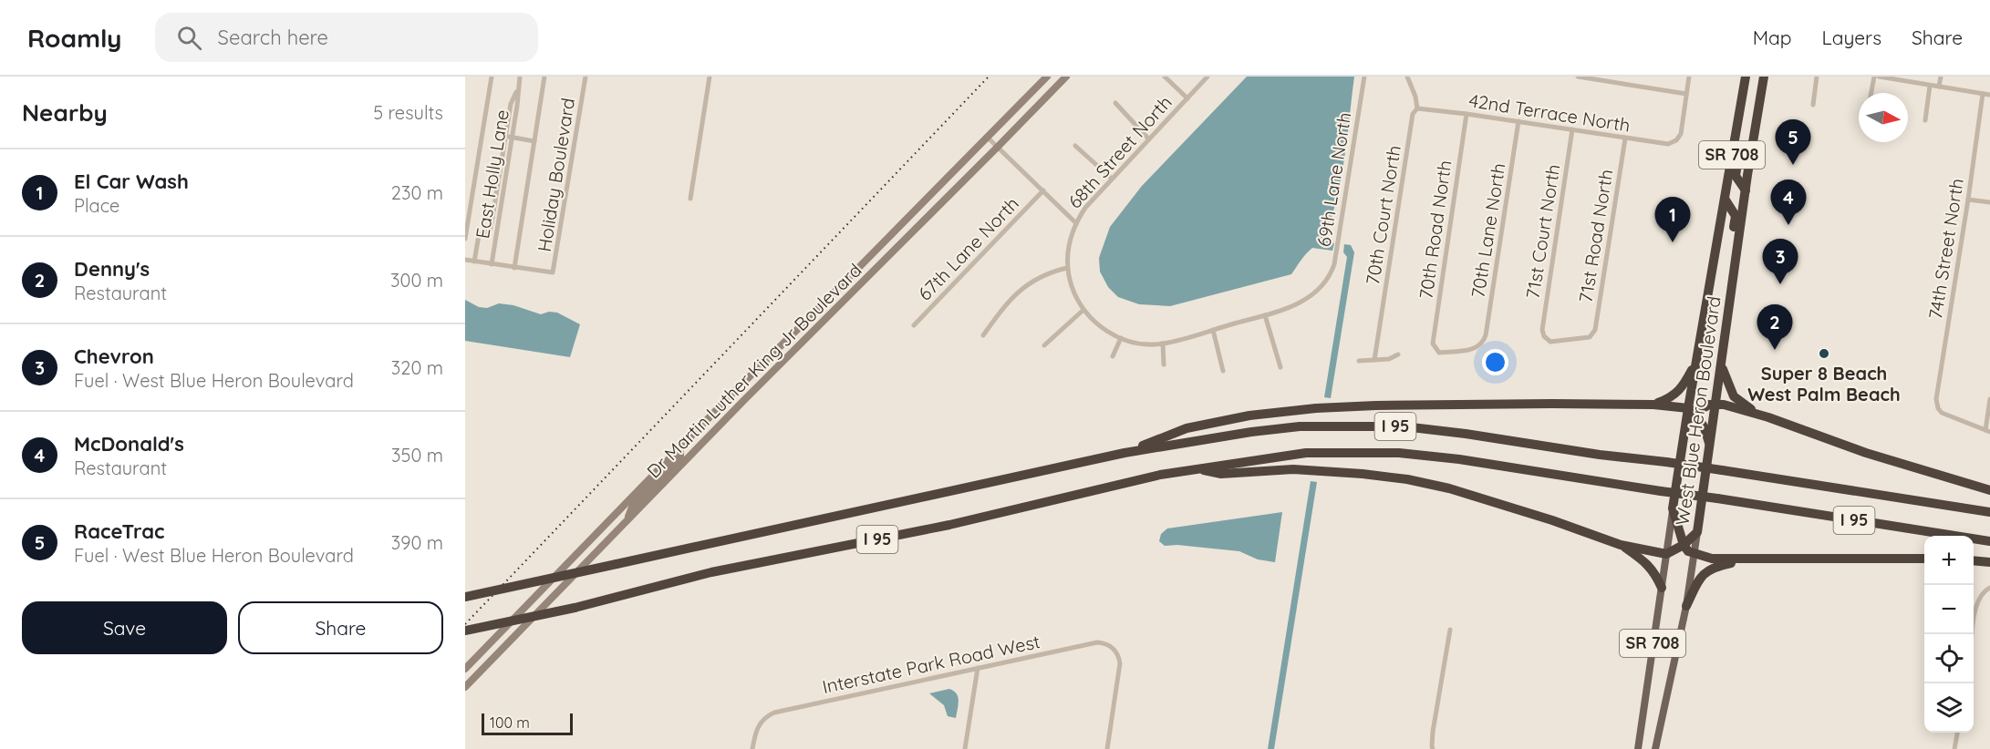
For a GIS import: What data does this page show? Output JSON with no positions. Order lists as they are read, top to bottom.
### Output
{
  "streets": {
    "highway": ["SR 708", "West Blue Heron Boulevard", "I 95"],
    "main road": ["Dr Martin Luther King Jr Boulevard"],
    "street": [
      "42nd Terrace North",
      "68th Street North",
      "East Holly Lane",
      "Holiday Boulevard",
      "69th Lane North",
      "70th Court North",
      "70th Road North",
      "70th Lane North",
      "71st Court North",
      "71st Road North",
      "67th Lane North",
      "74th Street North",
      "Interstate Park Road West"
    ]
  },
  "crossings": [
    ["42nd Terrace North", "70th Court North"],
    ["42nd Terrace North", "70th Road North"],
    ["42nd Terrace North", "70th Lane North"],
    ["42nd Terrace North", "71st Court North"],
    ["42nd Terrace North", "71st Road North"],
    ["70th Road North", "70th Lane North"],
    ["71st Court North", "71st Road North"]
  ],
  "places": ["Super 8 Beach West Palm Beach"],
  "scale_bar": "100 m",
  "north": "right",
  "page": {
    "header": "Roamly",
    "search": "Search here",
    "nav": ["Map", "Layers", "Share"],
    "heading": ["Nearby", "5 results"],
    "pins": [
      "5",
      "4",
      "1",
      "3",
      "2"
    ],
    "list": [
      {
        "mark": "1",
        "name": "El Car Wash",
        "note": "Place",
        "value": "230 m"
      },
      {
        "mark": "2",
        "name": "Denny's",
        "note": "Restaurant",
        "value": "300 m"
      },
      {
        "mark": "3",
        "name": "Chevron",
        "note": "Fuel · West Blue Heron Boulevard",
        "value": "320 m"
      },
      {
        "mark": "4",
        "name": "McDonald's",
        "note": "Restaurant",
        "value": "350 m"
      },
      {
        "mark": "5",
        "name": "RaceTrac",
        "note": "Fuel · West Blue Heron Boulevard",
        "value": "390 m"
      }
    ],
    "map_buttons": ["+", "−"],
    "buttons": ["Save", "Share"],
    "scale": "100 m"
  }
}
